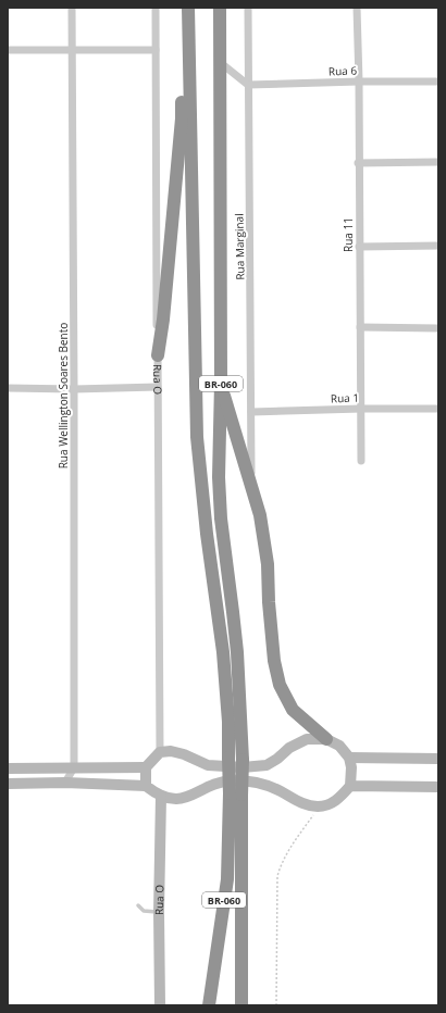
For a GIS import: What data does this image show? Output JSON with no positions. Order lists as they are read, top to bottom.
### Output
{
  "streets": {
    "highway": ["BR-060"],
    "street": [
      "Rua 6",
      "Rua 11",
      "Rua Marginal",
      "Rua O",
      "Rua Wellington Soares Bento",
      "Rua 1"
    ]
  },
  "crossings": [
    ["Rua 6", "Rua 11"],
    ["Rua 6", "Rua Marginal"],
    ["Rua 11", "Rua 1"],
    ["Rua Marginal", "Rua 1"]
  ]
}
